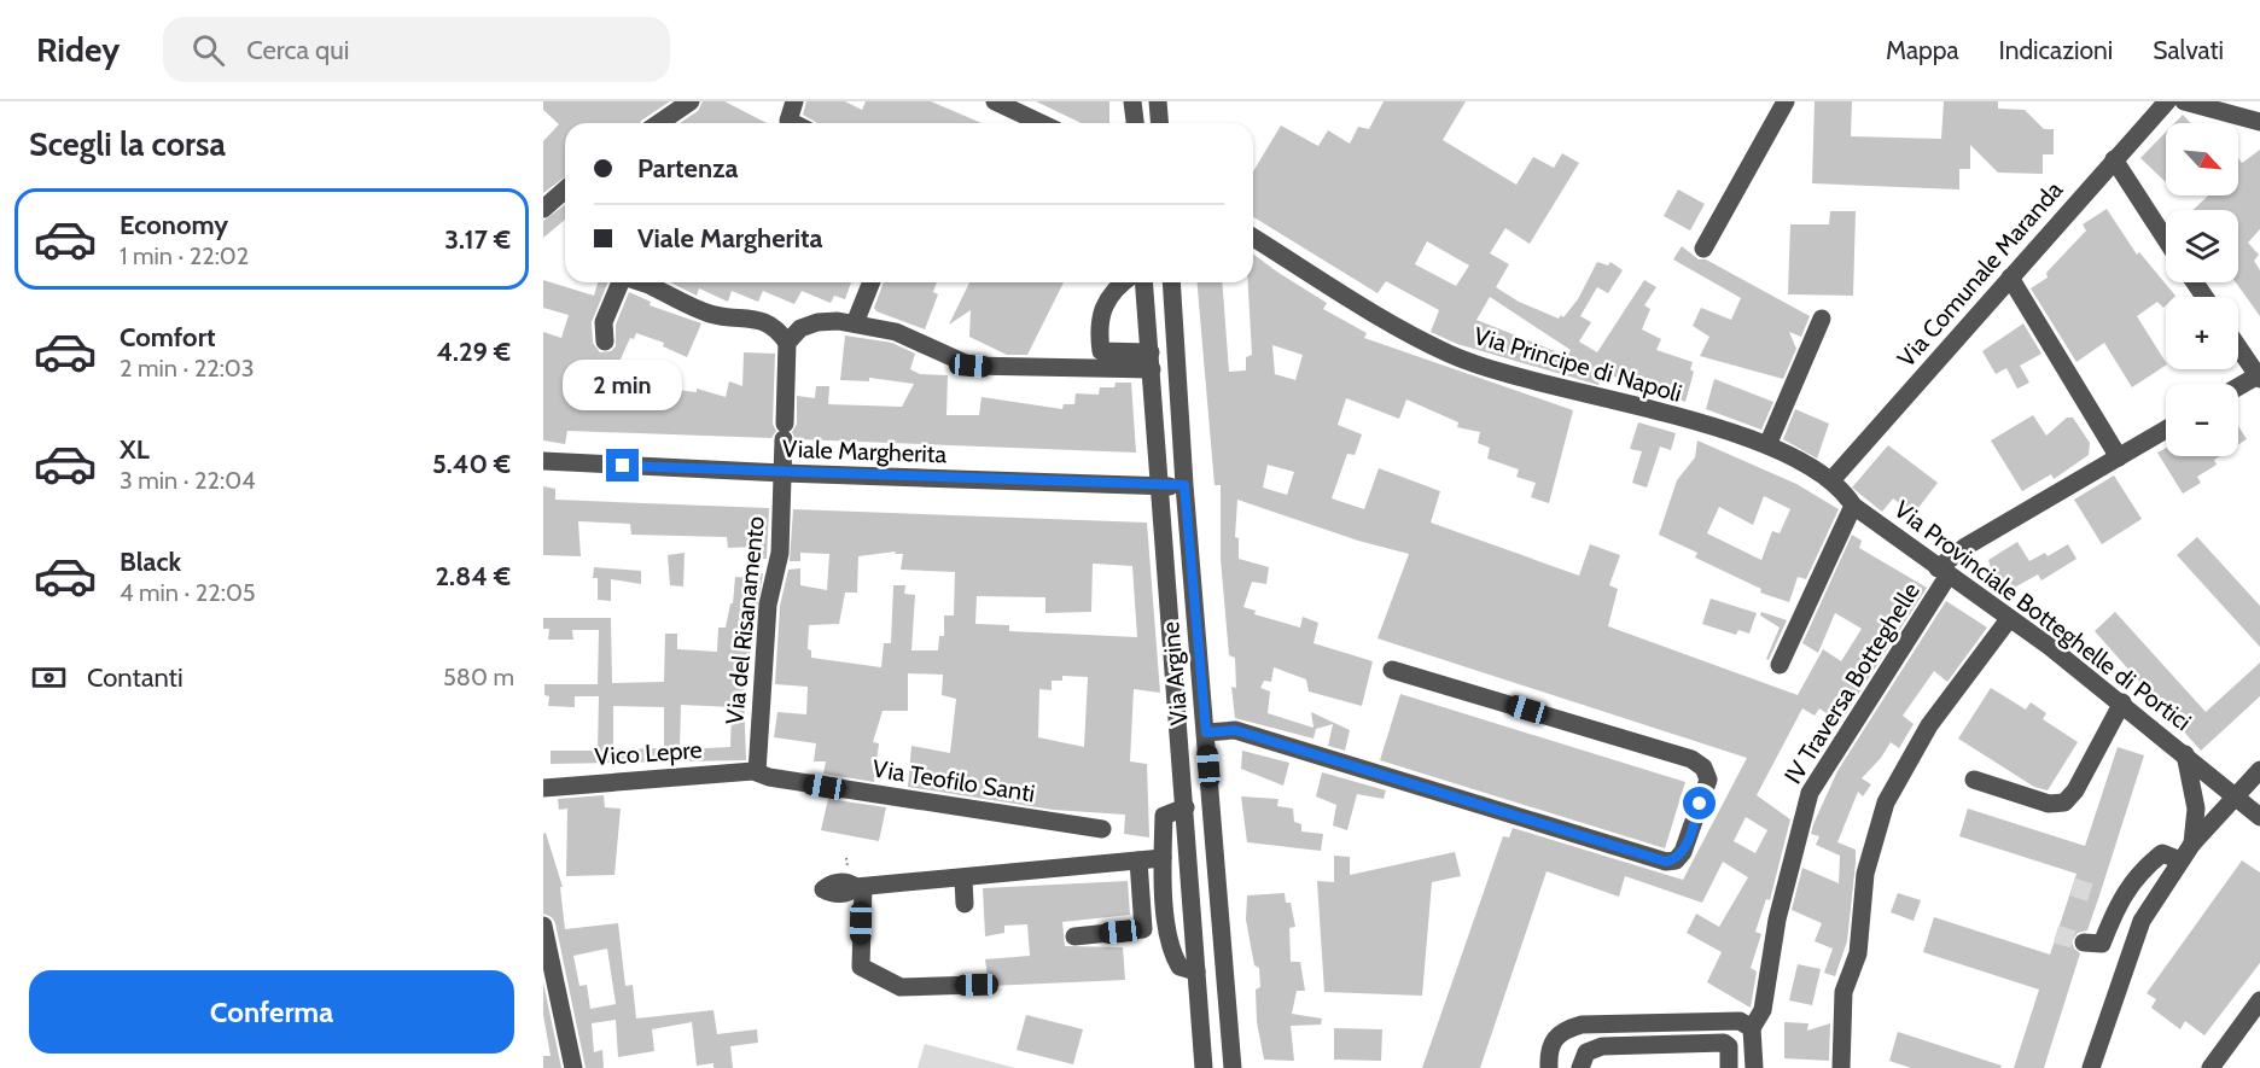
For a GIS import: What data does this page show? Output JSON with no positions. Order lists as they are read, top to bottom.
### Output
{
  "streets": {
    "street": [
      "Via Comunale Maranda",
      "Via Principe di Napoli",
      "Viale Margherita",
      "Via Provinciale Botteghelle di Portici",
      "Via del Risanamento",
      "Via Argine",
      "IV Traversa Botteghelle",
      "Vico Lepre",
      "Via Teofilo Santi"
    ]
  },
  "crossings": [
    ["Via Comunale Maranda", "Via Principe di Napoli"],
    ["Via Comunale Maranda", "Via Provinciale Botteghelle di Portici"],
    ["Via Principe di Napoli", "Via Provinciale Botteghelle di Portici"],
    ["Viale Margherita", "Via del Risanamento"],
    ["Viale Margherita", "Via Argine"],
    ["Via Provinciale Botteghelle di Portici", "IV Traversa Botteghelle"],
    ["Via del Risanamento", "Vico Lepre"],
    ["Via del Risanamento", "Via Teofilo Santi"],
    ["Vico Lepre", "Via Teofilo Santi"]
  ],
  "north": "bottom right",
  "page": {
    "header": "Ridey",
    "search": "Cerca qui",
    "nav": ["Mappa", "Indicazioni", "Salvati"],
    "heading": "Scegli la corsa",
    "map_buttons": ["+", "−"],
    "banner": ["Partenza", "Viale Margherita"],
    "list": [
      {
        "name": "Economy",
        "note": "1 min · 22:02",
        "value": "3.17 €"
      },
      {
        "name": "Comfort",
        "note": "2 min · 22:03",
        "value": "4.29 €"
      },
      {
        "name": "XL",
        "note": "3 min · 22:04",
        "value": "5.40 €"
      },
      {
        "name": "Black",
        "note": "4 min · 22:05",
        "value": "2.84 €"
      }
    ],
    "bubble": "2 min",
    "pay": ["Contanti", "580 m"],
    "buttons": "Conferma"
  }
}
